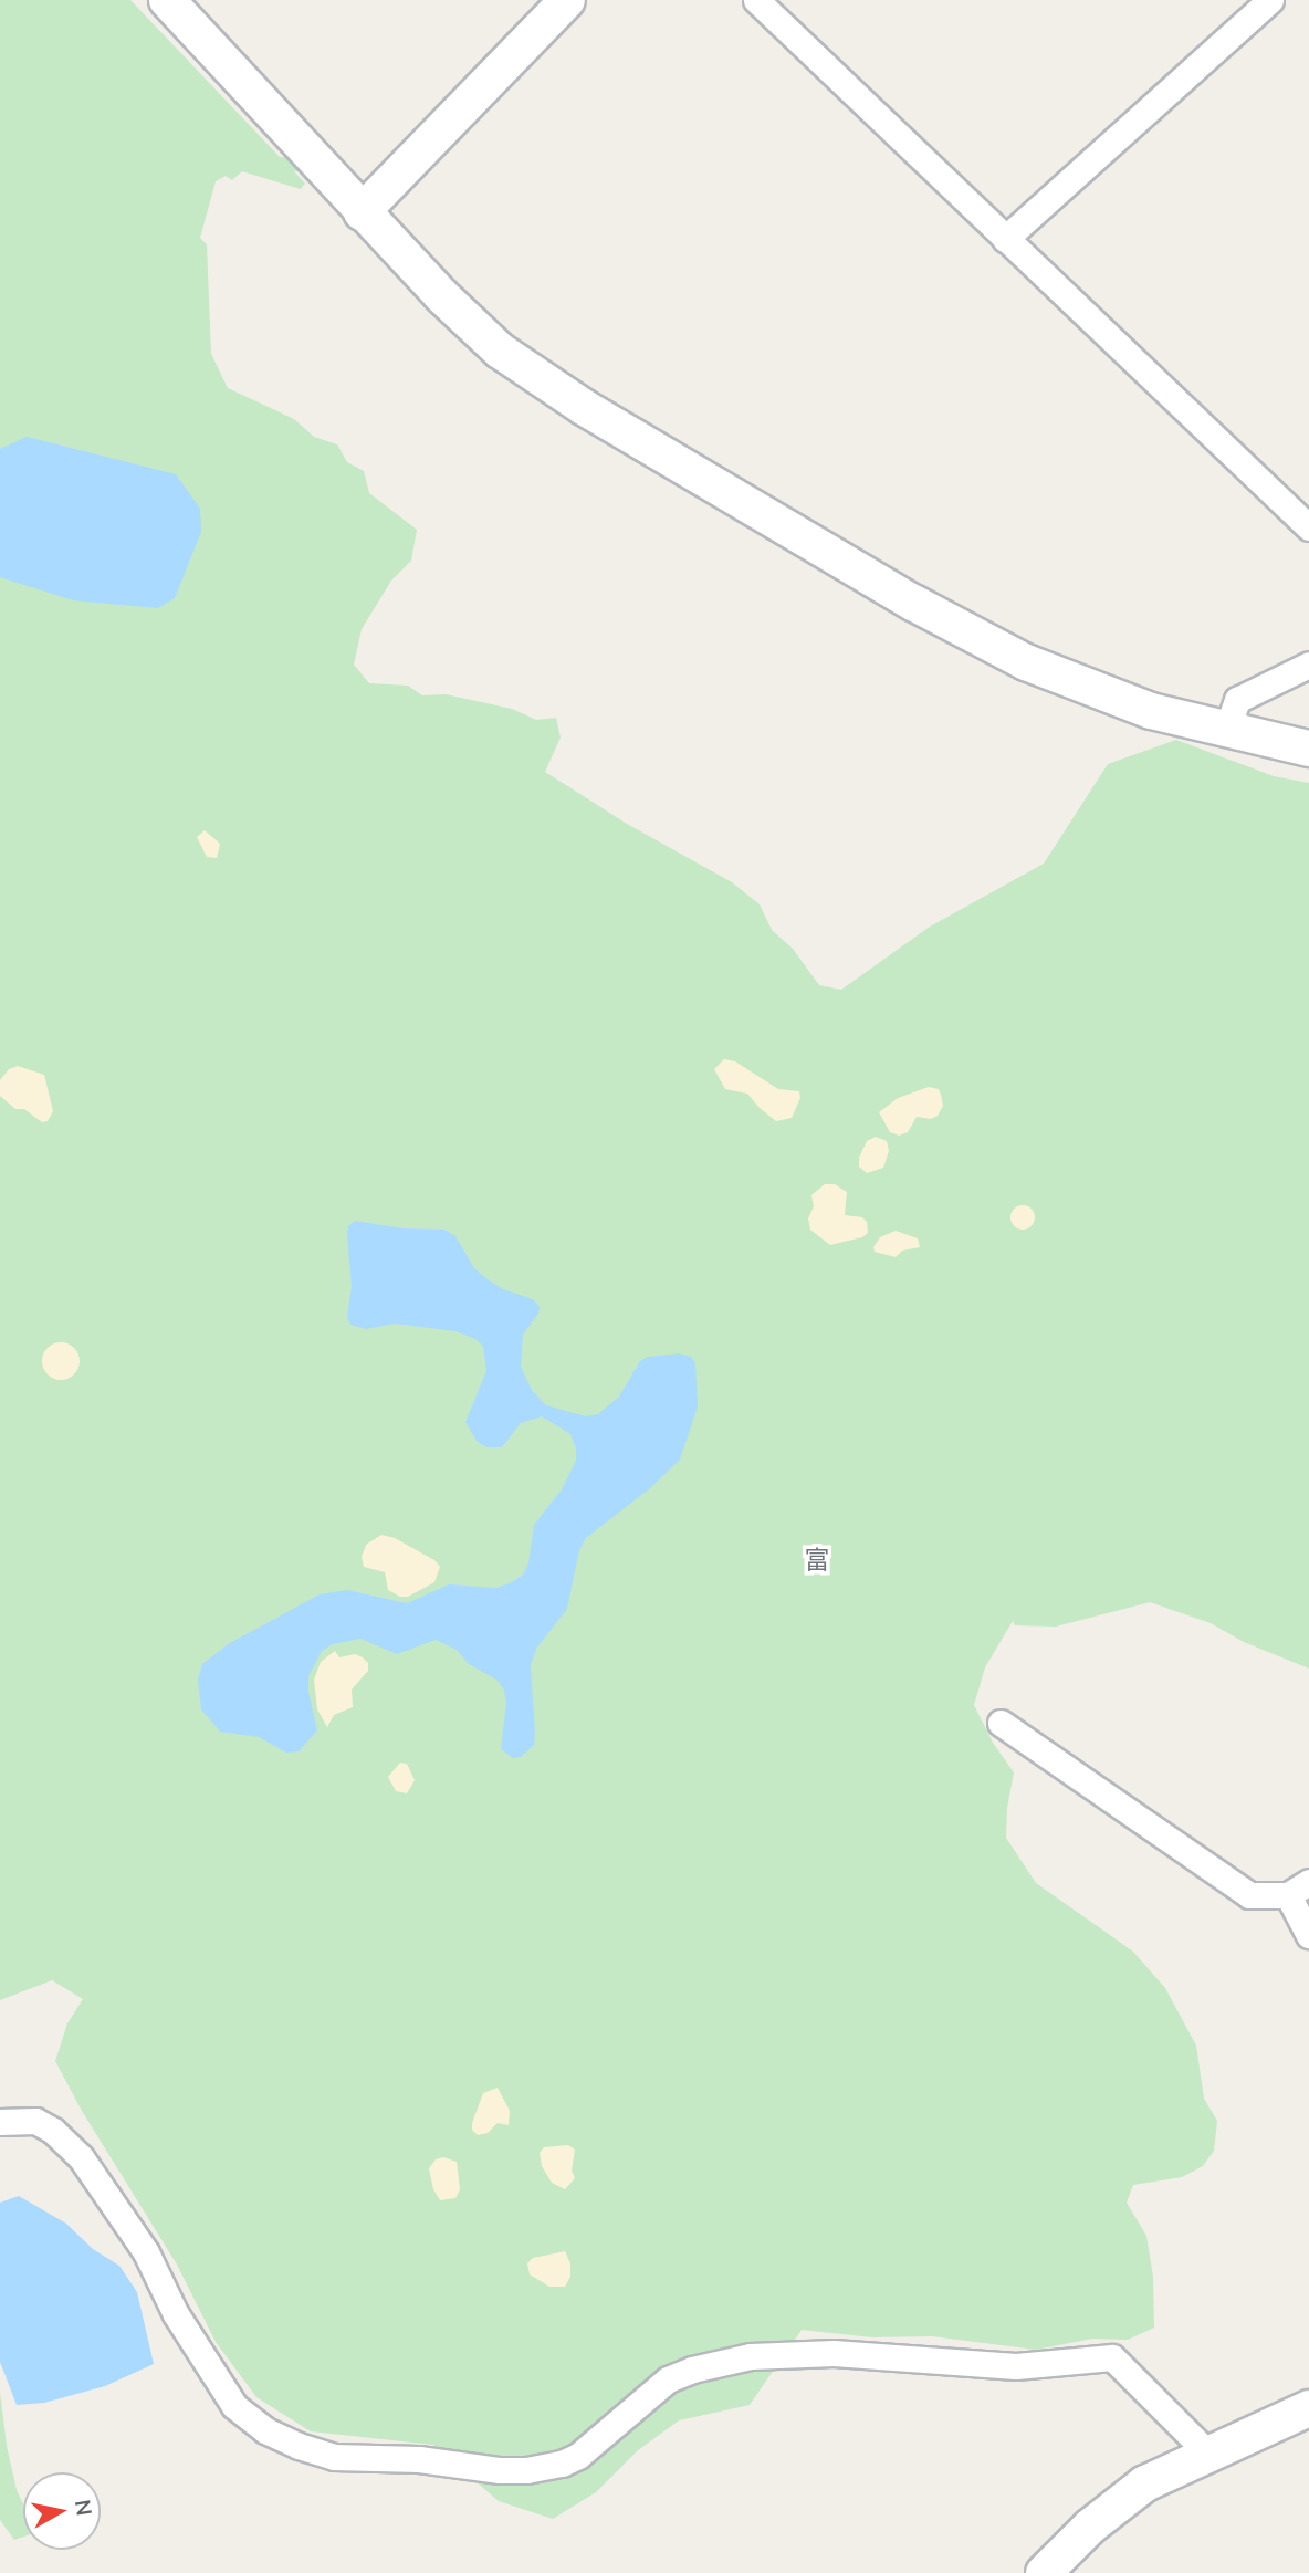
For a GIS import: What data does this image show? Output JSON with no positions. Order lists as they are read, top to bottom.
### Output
{
  "districts": ["富"],
  "north": "right"
}
